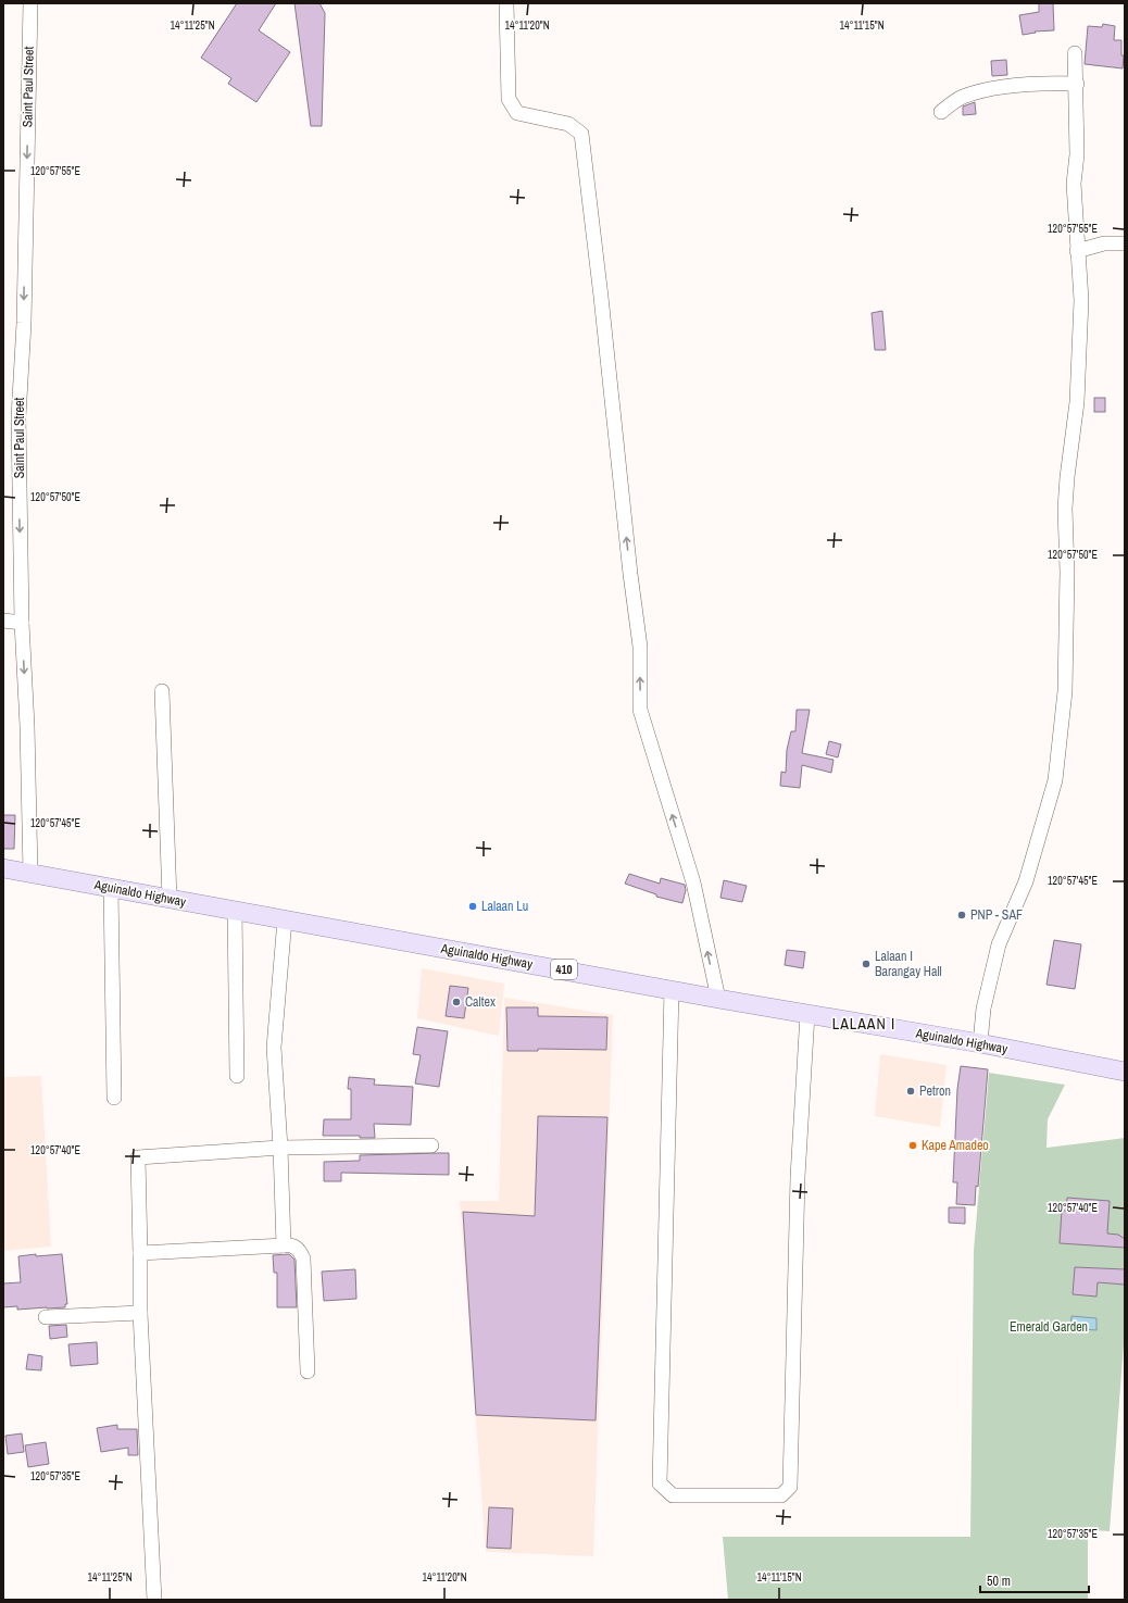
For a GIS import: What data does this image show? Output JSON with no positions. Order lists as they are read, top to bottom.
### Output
{
  "streets": {
    "main road": ["Aguinaldo Highway", "410"],
    "street": ["Saint Paul Street"]
  },
  "crossings": [
    ["Saint Paul Street", "Aguinaldo Highway"]
  ],
  "one_way": ["Saint Paul Street"],
  "districts": ["LALAAN I"],
  "parks": ["Emerald Garden"],
  "places": [
    "Lalaan Lu",
    "PNP - SAF",
    "Lalaan I Barangay Hall",
    "Caltex",
    "Petron",
    "Kape Amadeo"
  ],
  "scale_bar": "50 m",
  "coordinates": [
    "14°11'25\"N",
    "14°11'20\"N",
    "14°11'15\"N",
    "120°57'55\"E",
    "120°57'50\"E",
    "120°57'45\"E",
    "120°57'40\"E",
    "120°57'35\"E"
  ]
}
